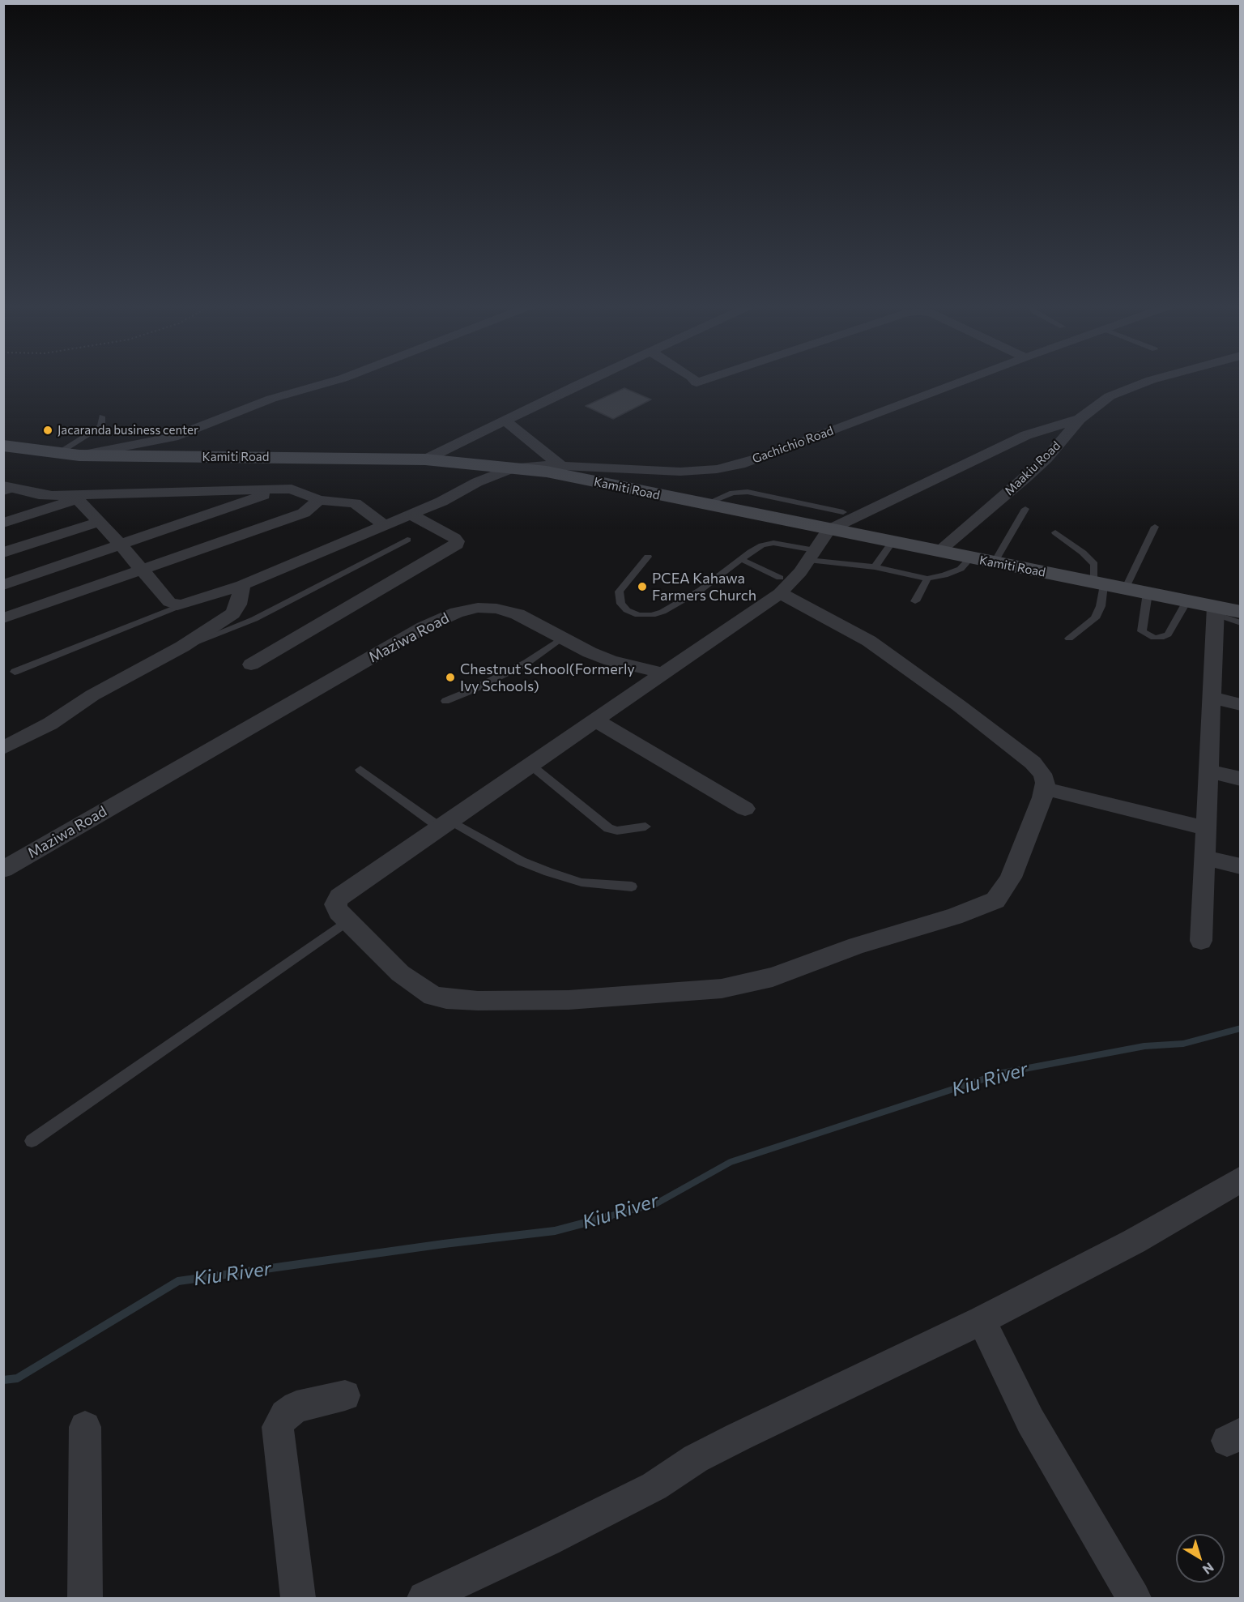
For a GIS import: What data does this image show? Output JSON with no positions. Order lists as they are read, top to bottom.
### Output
{
  "streets": {
    "main road": ["Kamiti Road"],
    "street": ["Gachichio Road", "Maakiu Road", "Maziwa Road"]
  },
  "crossings": [
    ["Gachichio Road", "Kamiti Road"],
    ["Kamiti Road", "Maakiu Road"]
  ],
  "water": ["Kiu River"],
  "places": ["Jacaranda business center", "PCEA Kahawa Farmers Church", "Chestnut School(Formerly Ivy Schools)"],
  "north": "bottom right"
}
